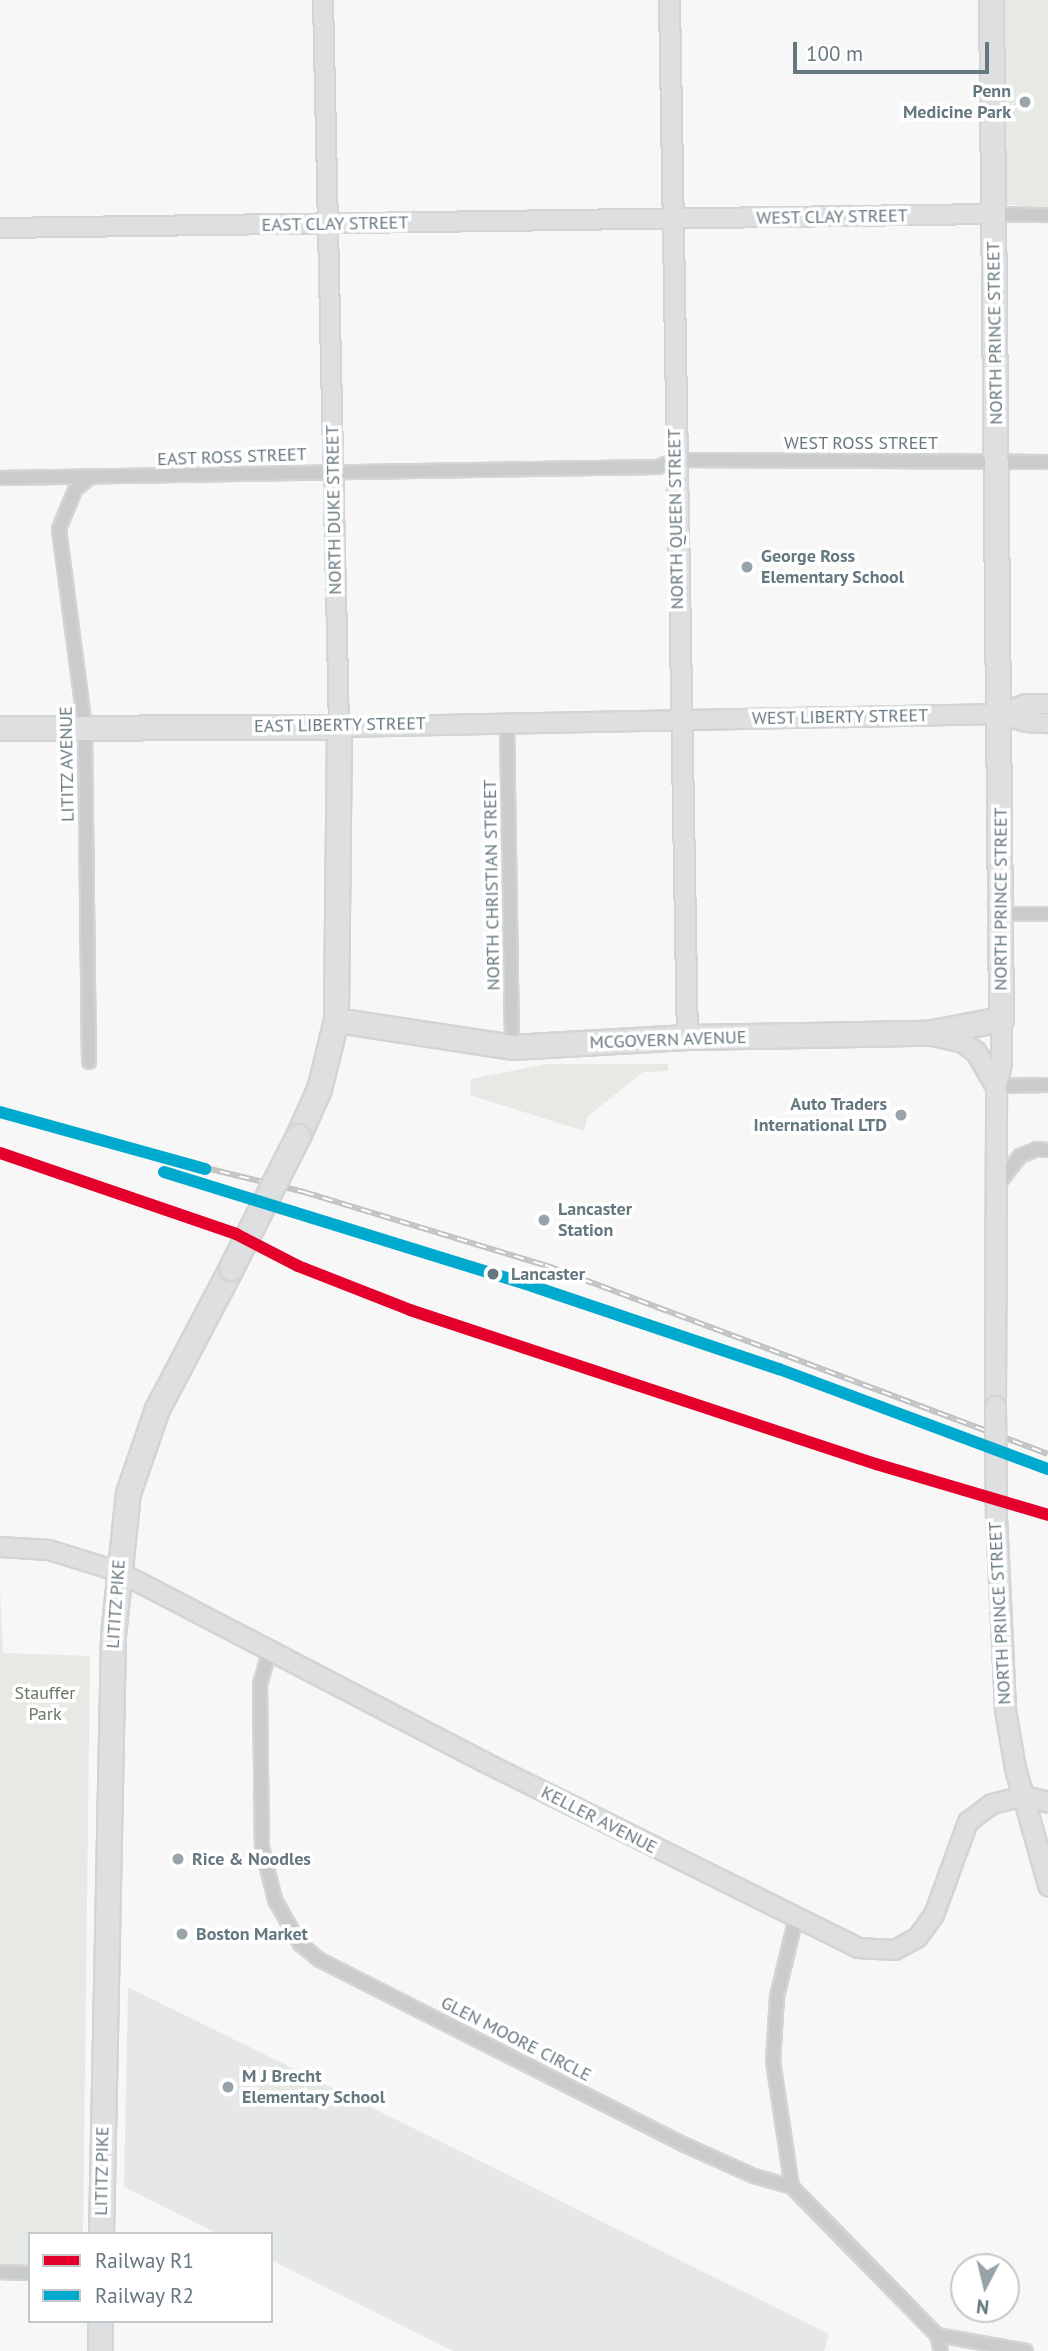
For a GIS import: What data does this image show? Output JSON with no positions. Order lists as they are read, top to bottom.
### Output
{
  "streets": {
    "highway": [
      "NORTH PRINCE STREET",
      "NORTH DUKE STREET",
      "EAST LIBERTY STREET",
      "MCGOVERN AVENUE",
      "LITITZ PIKE"
    ],
    "main road": [
      "WEST CLAY STREET",
      "EAST CLAY STREET",
      "NORTH QUEEN STREET",
      "WEST LIBERTY STREET",
      "KELLER AVENUE"
    ],
    "street": [
      "WEST ROSS STREET",
      "EAST ROSS STREET",
      "LITITZ AVENUE",
      "NORTH CHRISTIAN STREET",
      "GLEN MOORE CIRCLE"
    ]
  },
  "crossings": [
    ["WEST CLAY STREET", "EAST CLAY STREET"],
    ["WEST CLAY STREET", "NORTH PRINCE STREET"],
    ["WEST CLAY STREET", "NORTH QUEEN STREET"],
    ["EAST CLAY STREET", "NORTH DUKE STREET"],
    ["EAST CLAY STREET", "NORTH QUEEN STREET"],
    ["NORTH PRINCE STREET", "WEST ROSS STREET"],
    ["NORTH PRINCE STREET", "WEST LIBERTY STREET"],
    ["NORTH PRINCE STREET", "MCGOVERN AVENUE"],
    ["NORTH PRINCE STREET", "KELLER AVENUE"],
    ["WEST ROSS STREET", "EAST ROSS STREET"],
    ["WEST ROSS STREET", "NORTH QUEEN STREET"],
    ["EAST ROSS STREET", "NORTH DUKE STREET"],
    ["EAST ROSS STREET", "NORTH QUEEN STREET"],
    ["EAST ROSS STREET", "LITITZ AVENUE"],
    ["NORTH DUKE STREET", "EAST LIBERTY STREET"],
    ["NORTH DUKE STREET", "MCGOVERN AVENUE"],
    ["NORTH DUKE STREET", "LITITZ PIKE"],
    ["NORTH QUEEN STREET", "WEST LIBERTY STREET"],
    ["NORTH QUEEN STREET", "EAST LIBERTY STREET"],
    ["NORTH QUEEN STREET", "MCGOVERN AVENUE"],
    ["WEST LIBERTY STREET", "EAST LIBERTY STREET"],
    ["EAST LIBERTY STREET", "LITITZ AVENUE"],
    ["EAST LIBERTY STREET", "NORTH CHRISTIAN STREET"],
    ["NORTH CHRISTIAN STREET", "MCGOVERN AVENUE"],
    ["MCGOVERN AVENUE", "LITITZ PIKE"],
    ["LITITZ PIKE", "KELLER AVENUE"],
    ["KELLER AVENUE", "GLEN MOORE CIRCLE"]
  ],
  "parks": ["Stauffer Park"],
  "places": [
    "Penn Medicine Park",
    "George Ross Elementary School",
    "Auto Traders International LTD",
    "Lancaster Station",
    "Lancaster",
    "Rice & Noodles",
    "Boston Market",
    "M J Brecht Elementary School"
  ],
  "lines": ["rail line R2", "rail line R1"],
  "legend": ["Railway R1", "Railway R2"],
  "scale_bar": "100 m",
  "north": "bottom"
}
